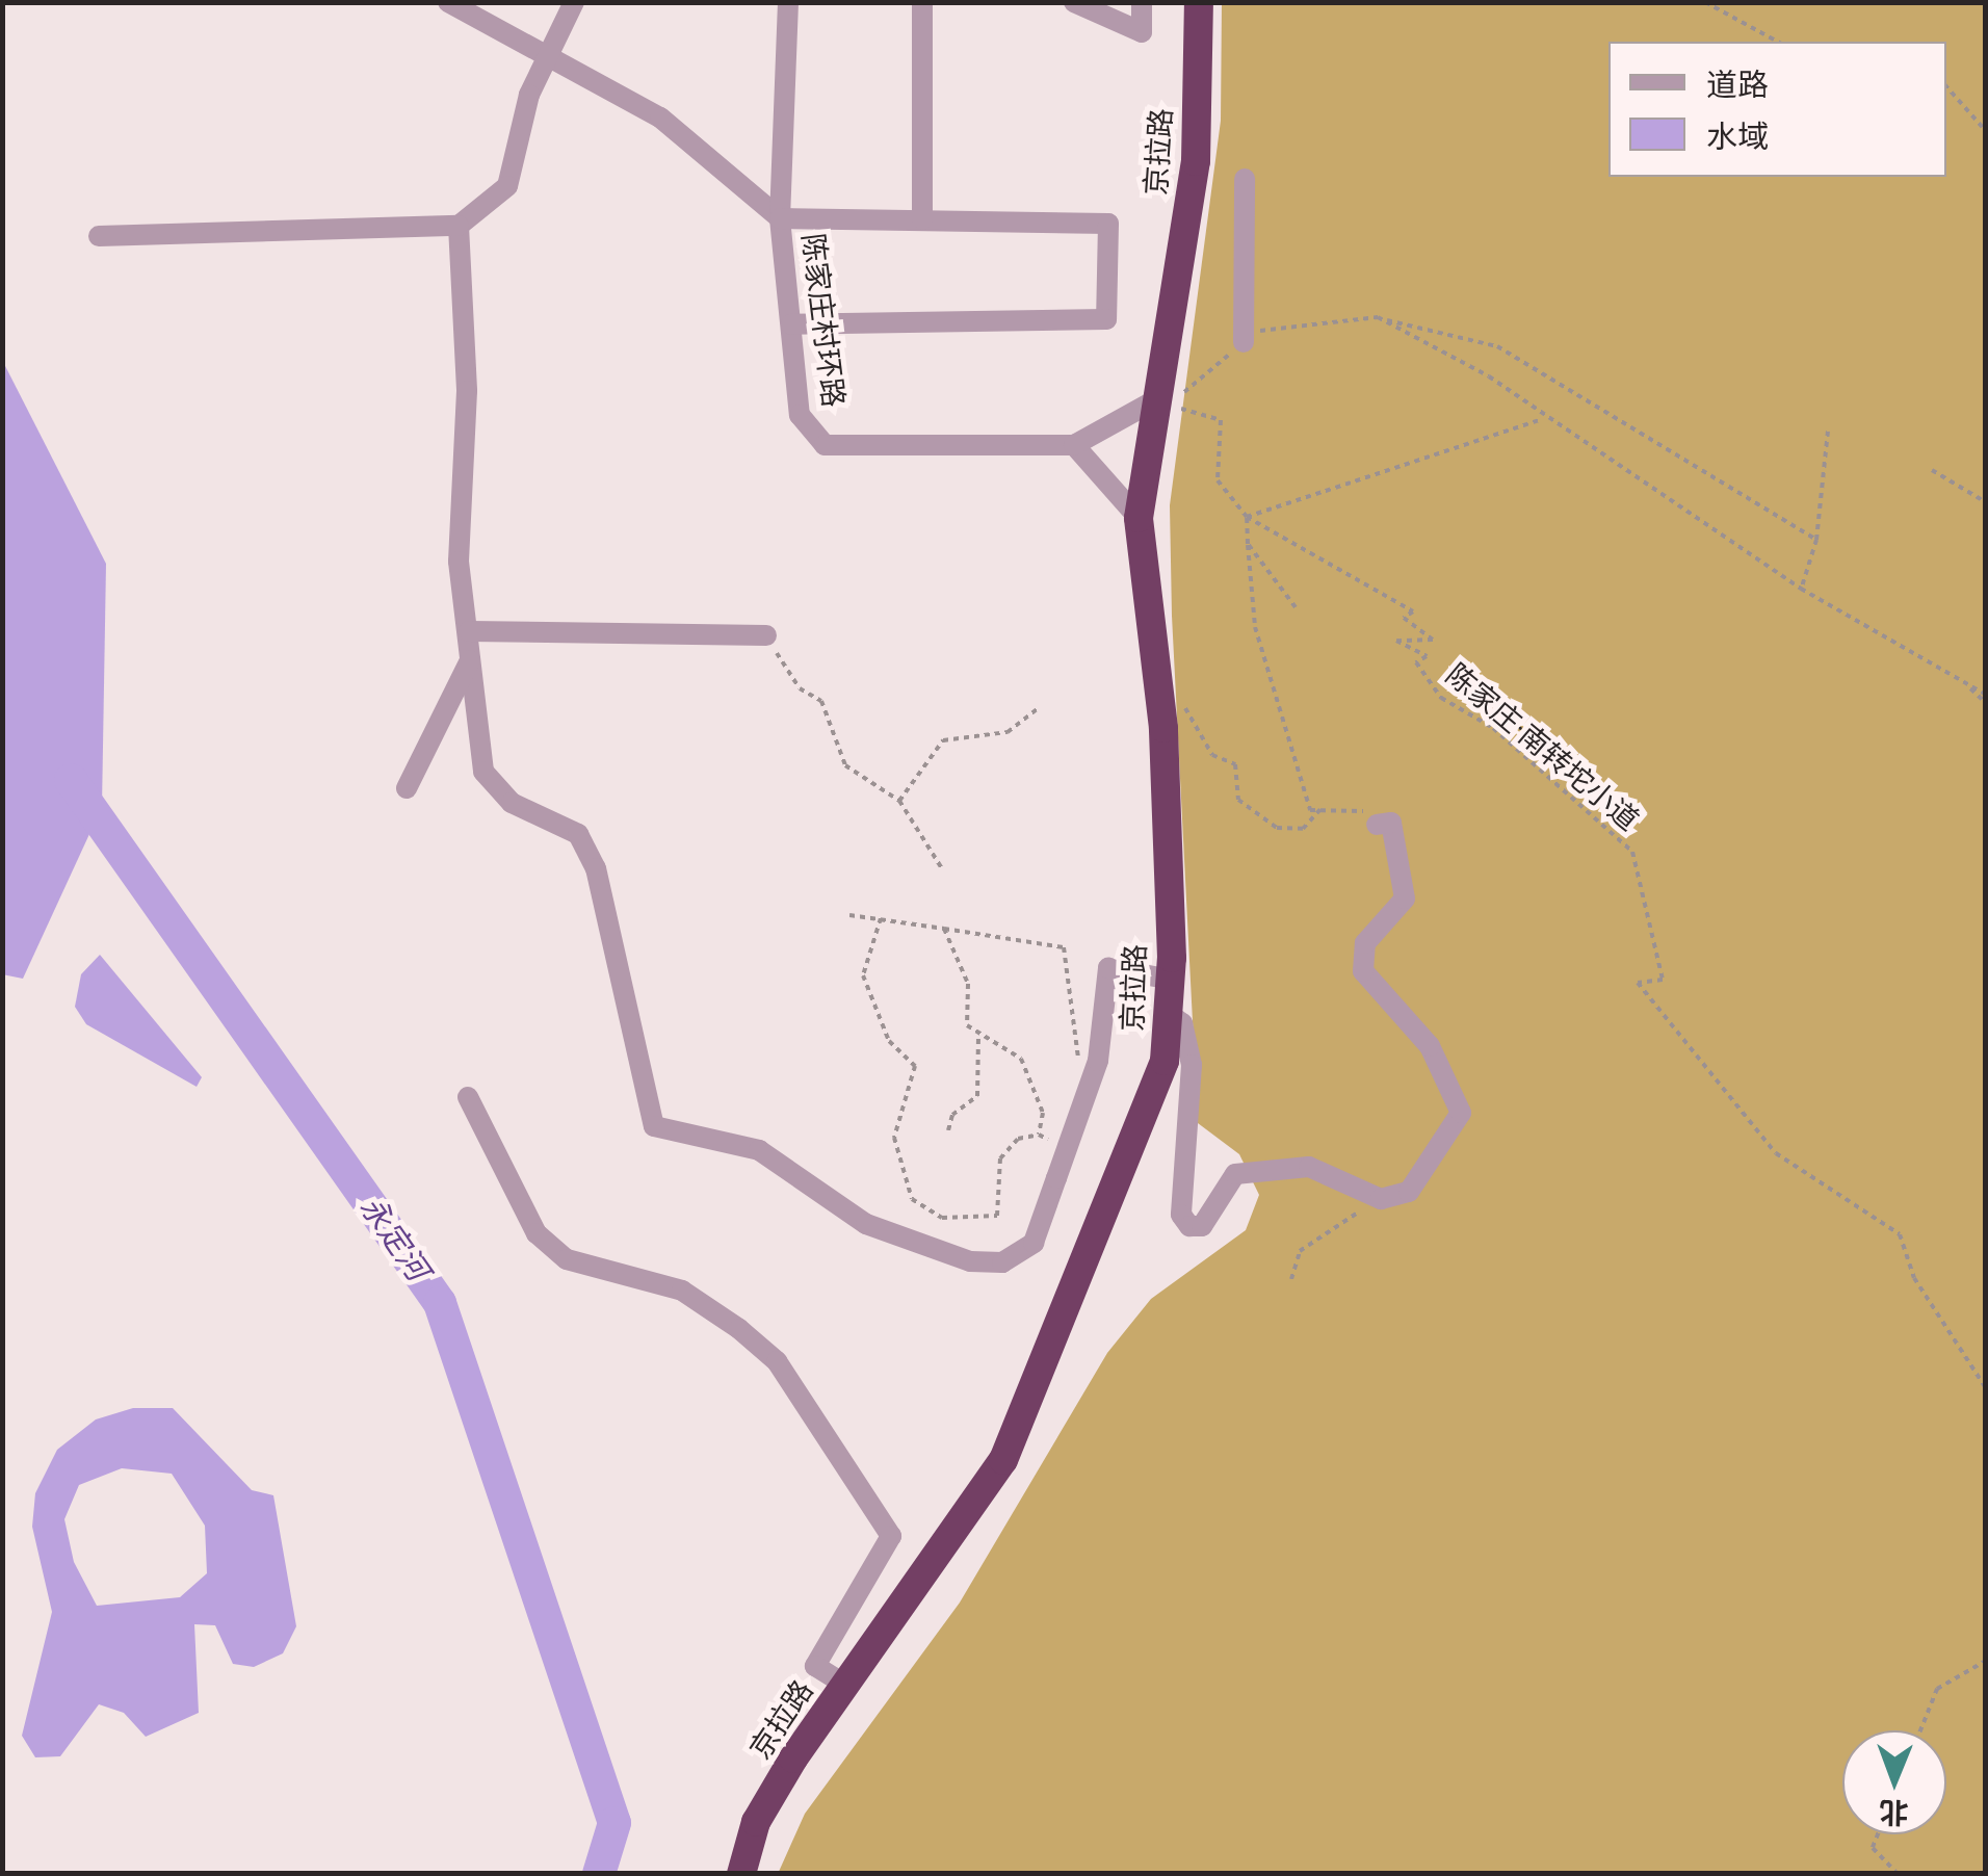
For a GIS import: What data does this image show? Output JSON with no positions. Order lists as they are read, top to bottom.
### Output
{
  "streets": {
    "highway": ["京拉路"],
    "street": ["陈家庄村环路"],
    "path": ["陈家庄·南转坨小道"]
  },
  "crossings": [
    ["京拉路", "陈家庄·南转坨小道"]
  ],
  "water": ["永定河"],
  "legend": ["道路", "水域"],
  "north": "bottom"
}
